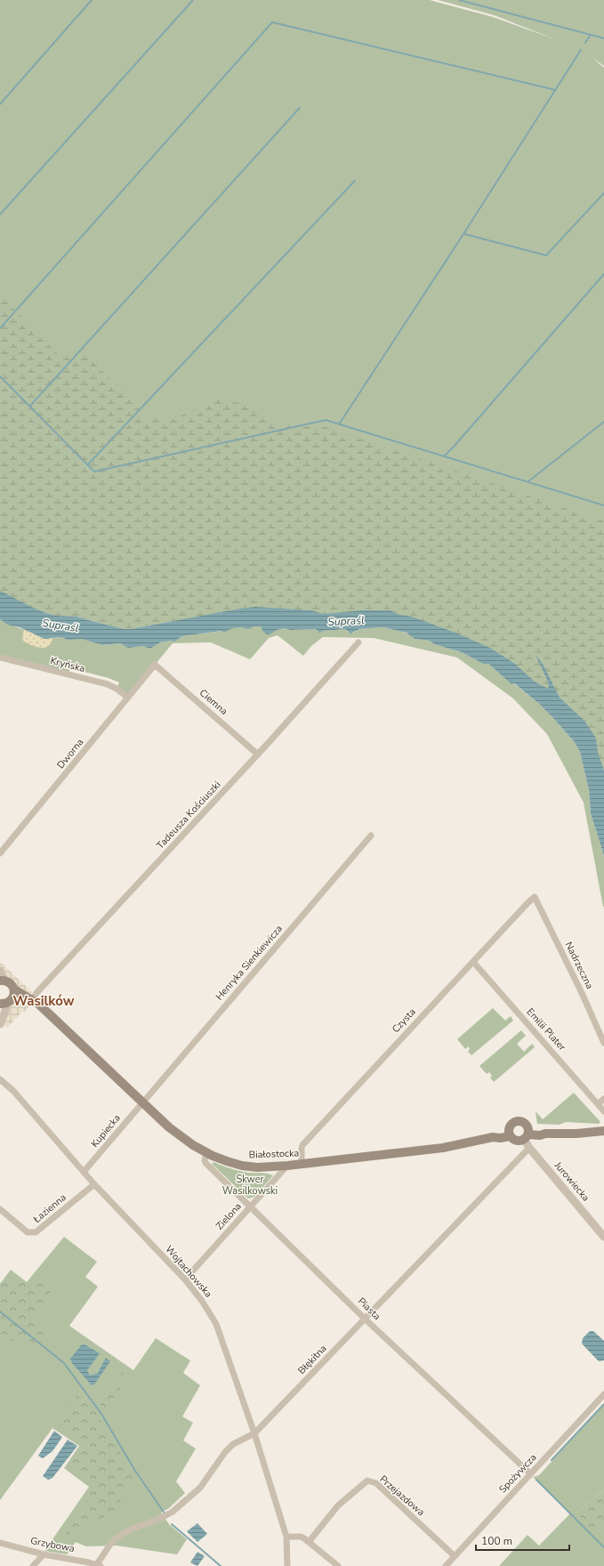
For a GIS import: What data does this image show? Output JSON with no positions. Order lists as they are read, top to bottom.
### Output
{
  "streets": {
    "main road": ["Białostocka"],
    "street": [
      "Kryńska",
      "Ciemna",
      "Dworna",
      "Tadeusza Kościuszki",
      "Henryka Sienkiewicza",
      "Nadrzeczna",
      "Czysta",
      "Emilii Plater",
      "Kupiecka",
      "Jurowiecka",
      "Łazienna",
      "Zielona",
      "Wojtachowska",
      "Piasta",
      "Błękitna",
      "Spożywcza",
      "Przejazdowa",
      "Grzybowa"
    ]
  },
  "crossings": [
    ["Kryńska", "Dworna"],
    ["Ciemna", "Dworna"],
    ["Ciemna", "Tadeusza Kościuszki"],
    ["Tadeusza Kościuszki", "Białostocka"],
    ["Henryka Sienkiewicza", "Kupiecka"],
    ["Henryka Sienkiewicza", "Białostocka"],
    ["Nadrzeczna", "Czysta"],
    ["Czysta", "Emilii Plater"],
    ["Czysta", "Białostocka"],
    ["Kupiecka", "Białostocka"],
    ["Kupiecka", "Wojtachowska"],
    ["Białostocka", "Jurowiecka"],
    ["Białostocka", "Zielona"],
    ["Białostocka", "Piasta"],
    ["Jurowiecka", "Błękitna"],
    ["Łazienna", "Wojtachowska"],
    ["Zielona", "Wojtachowska"],
    ["Zielona", "Piasta"],
    ["Wojtachowska", "Błękitna"],
    ["Piasta", "Błękitna"],
    ["Piasta", "Spożywcza"],
    ["Błękitna", "Grzybowa"],
    ["Spożywcza", "Przejazdowa"]
  ],
  "districts": ["Wasilków"],
  "water": ["Supraśl"],
  "parks": ["Skwer Wasilkowski"],
  "scale_bar": "100 m"
}
